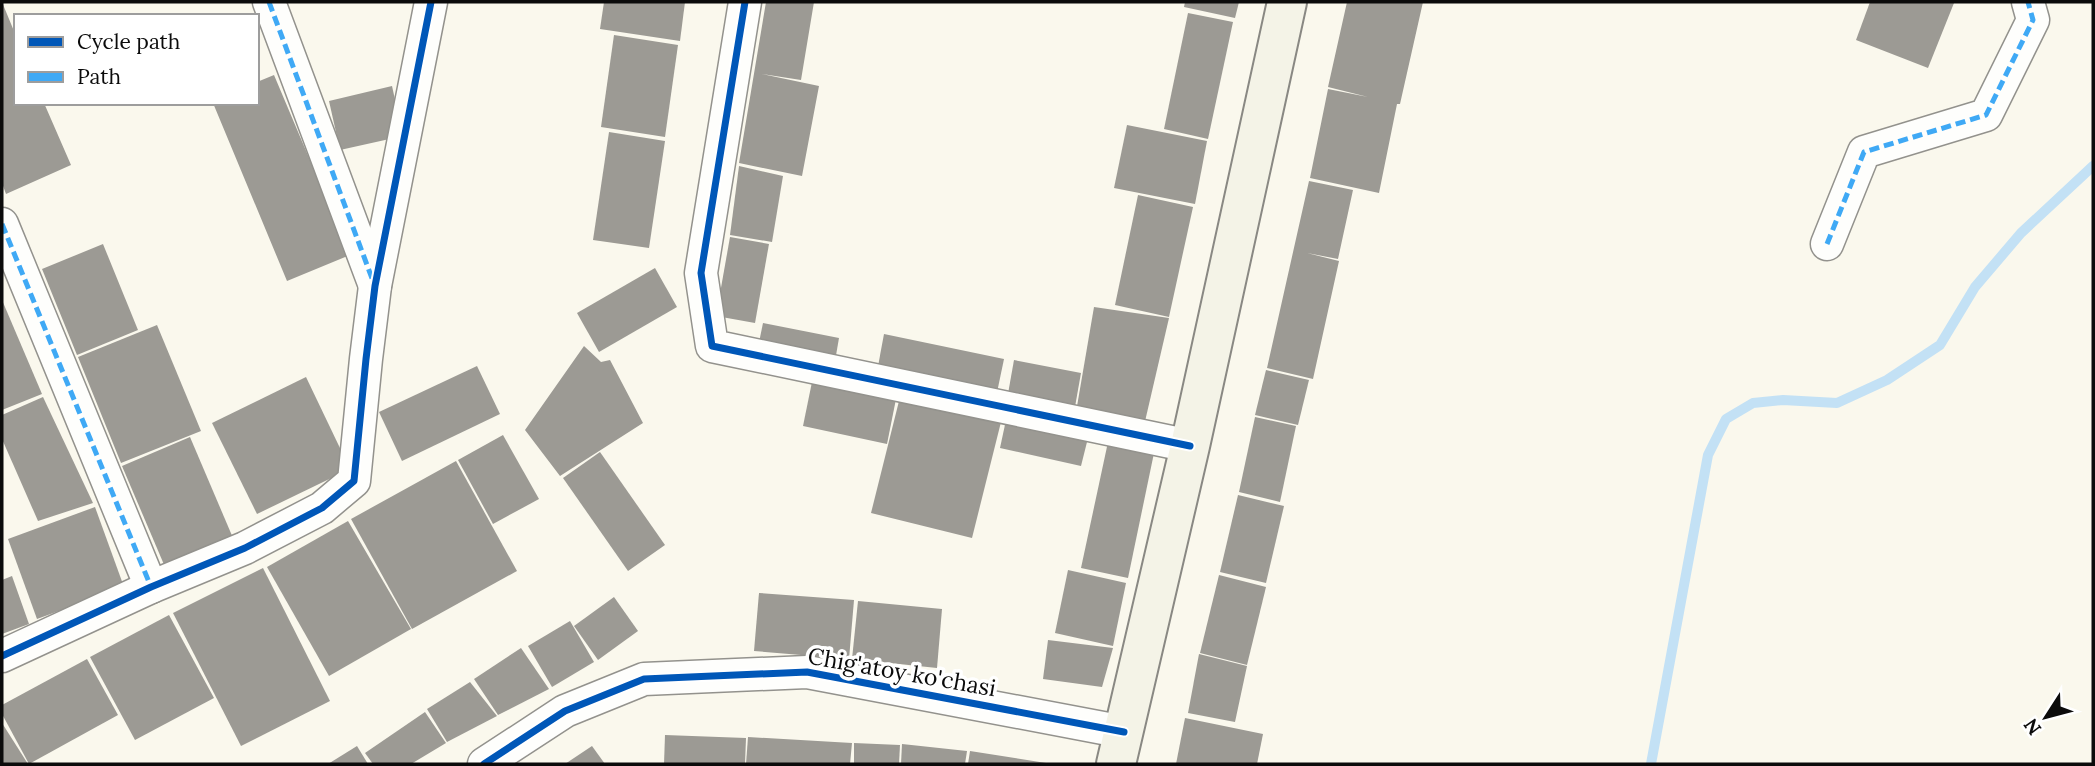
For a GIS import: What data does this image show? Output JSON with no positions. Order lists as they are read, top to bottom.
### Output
{
  "streets": {
    "street": ["Chig'atoy ko'chasi"]
  },
  "legend": ["Cycle path", "Path"],
  "north": "bottom left"
}
